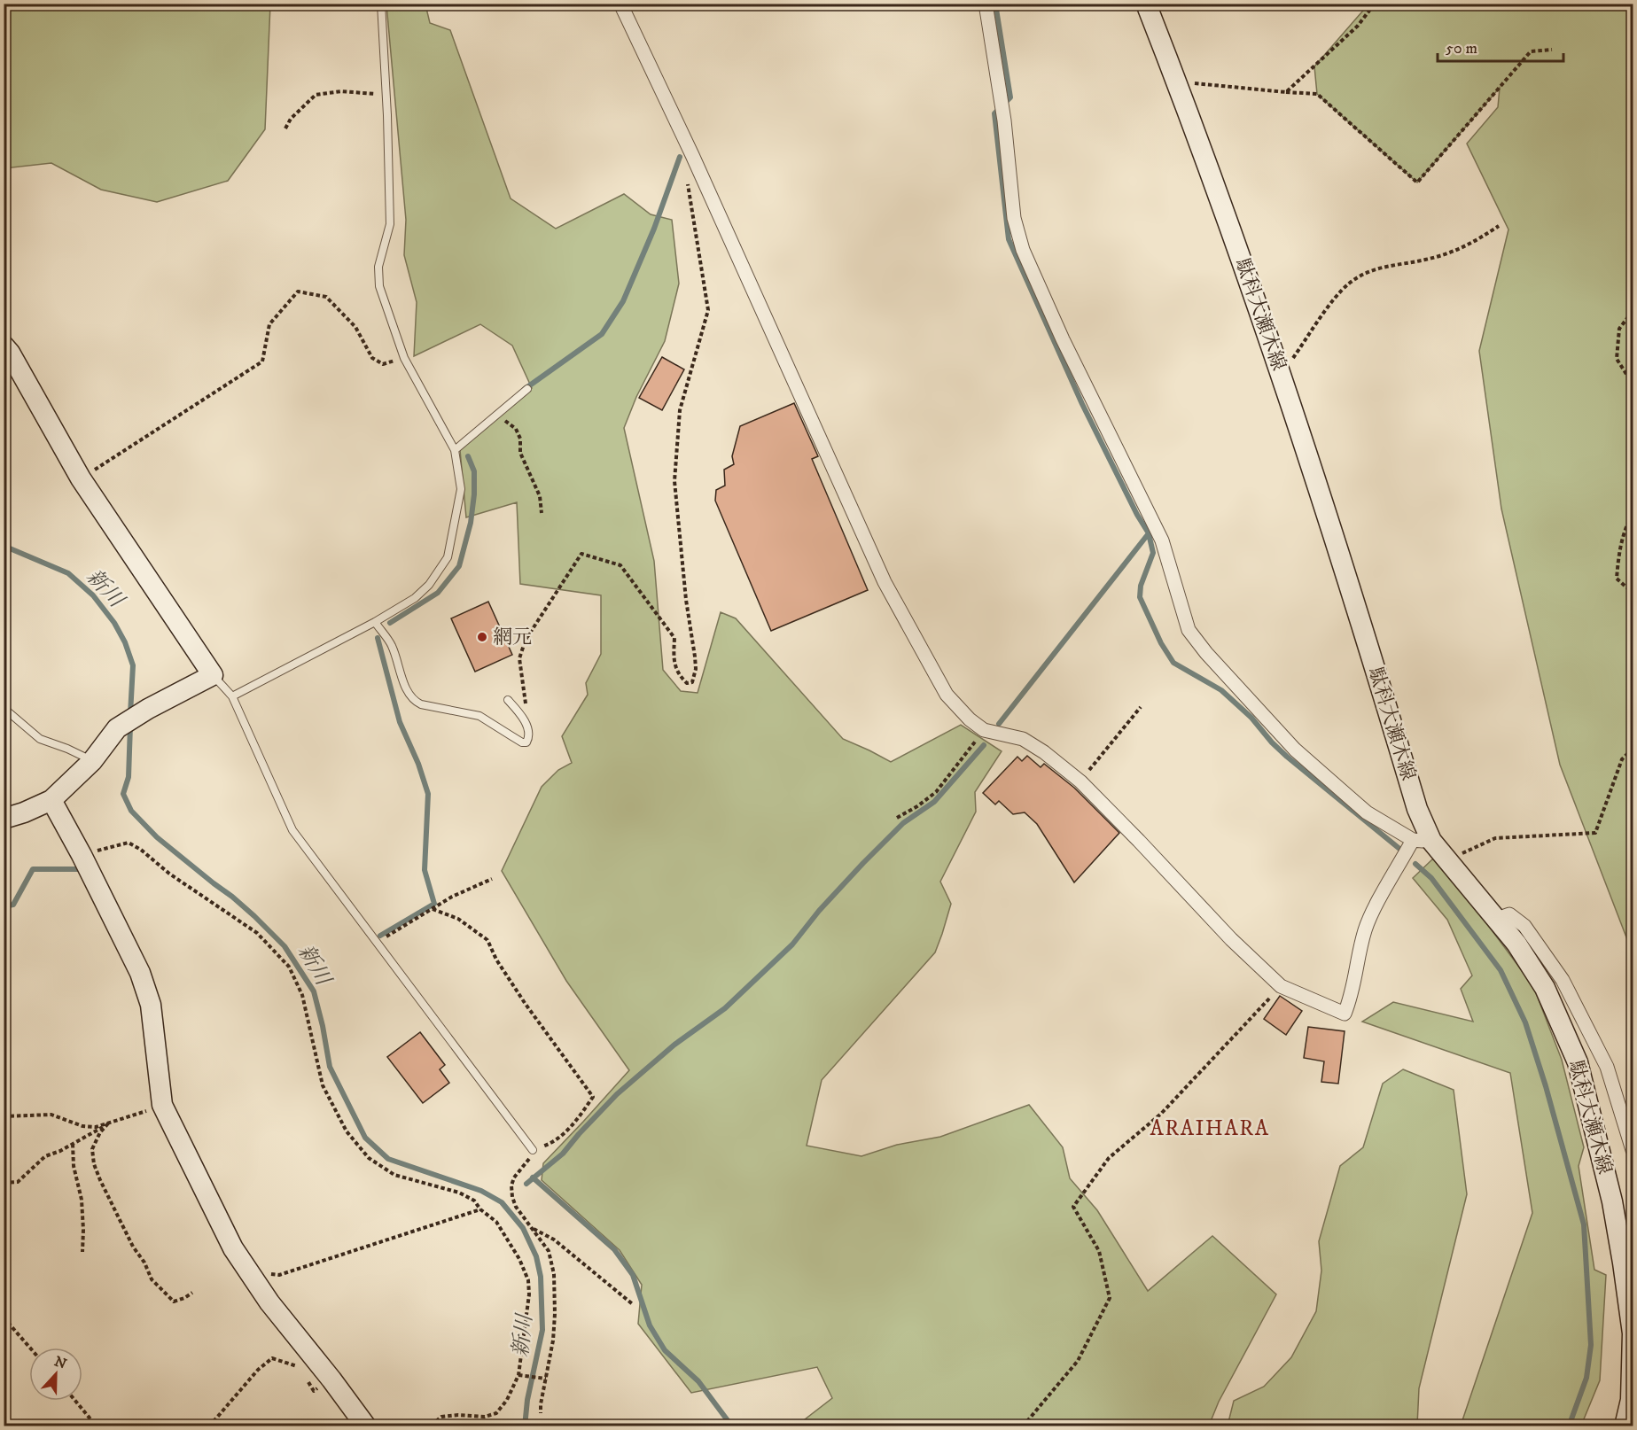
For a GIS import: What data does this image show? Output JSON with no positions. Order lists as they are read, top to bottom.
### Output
{
  "streets": {
    "main road": ["駄科大瀬木線"]
  },
  "districts": ["ARAIHARA"],
  "water": ["新川"],
  "places": ["網元"],
  "scale_bar": "50 m",
  "north": "top"
}
